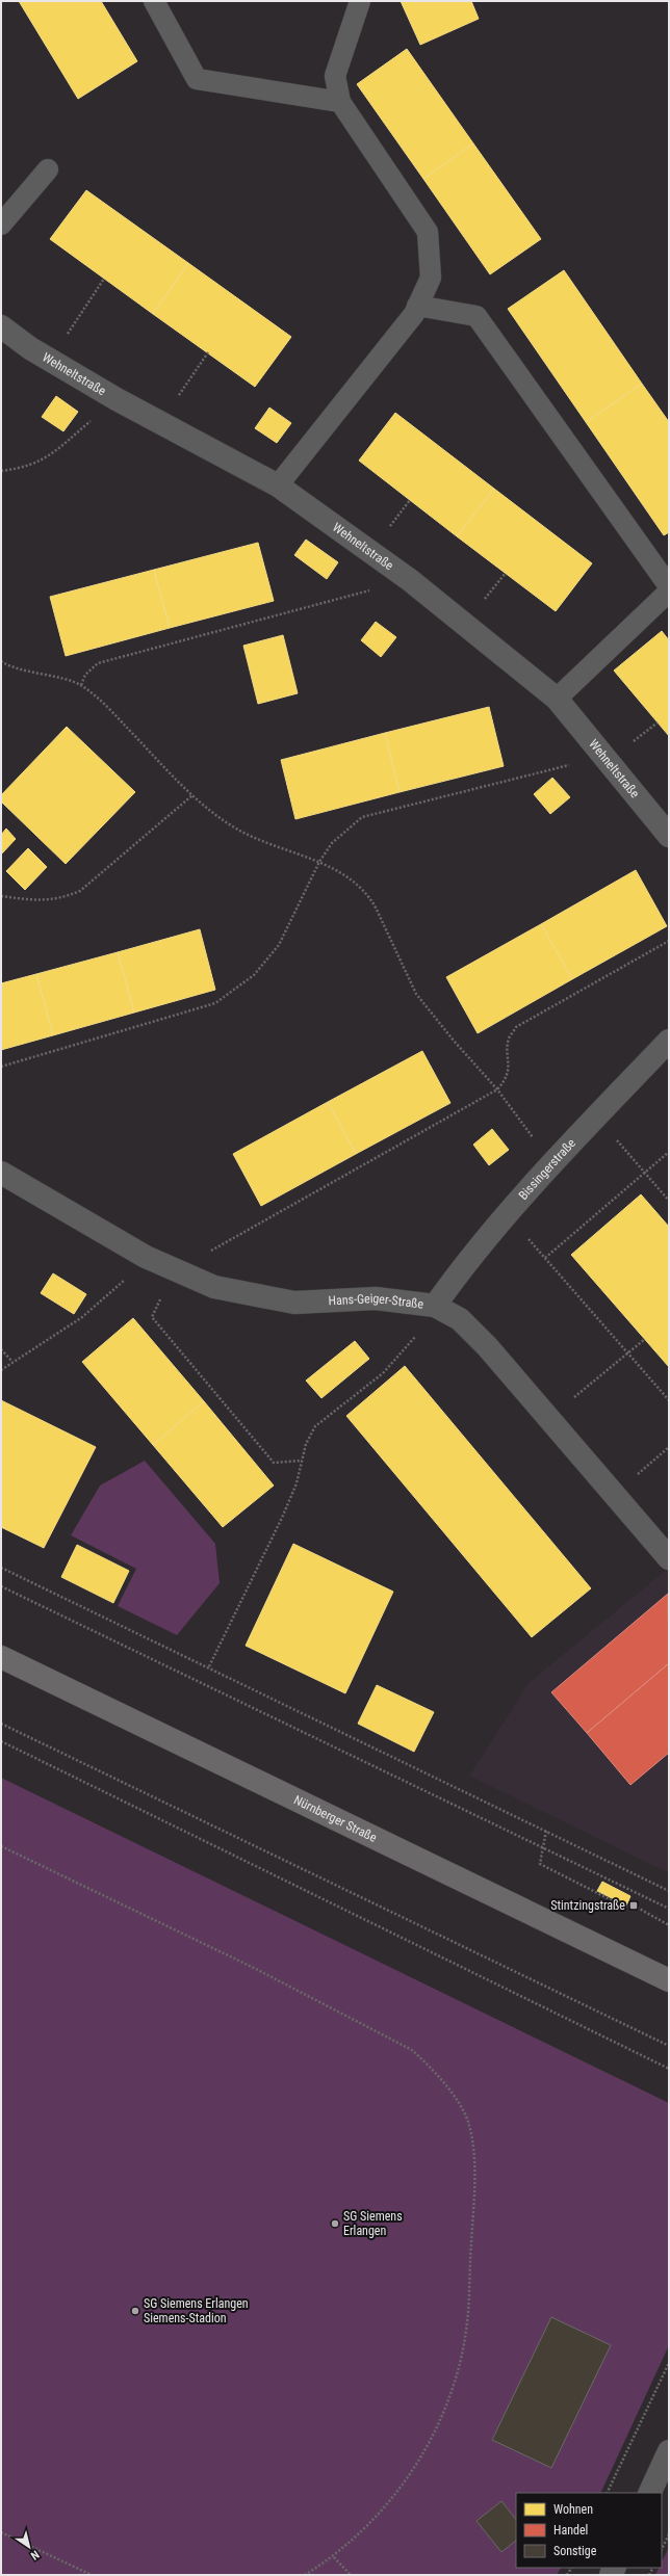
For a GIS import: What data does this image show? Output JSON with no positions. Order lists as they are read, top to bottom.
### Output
{
  "streets": {
    "street": [
      "Wehneltstraße",
      "Bissingerstraße",
      "Hans-Geiger-Straße",
      "Nürnberger Straße"
    ]
  },
  "crossings": [
    ["Bissingerstraße", "Hans-Geiger-Straße"]
  ],
  "places": {
    "transit": ["Stintzingstraße"],
    "other": ["SG Siemens Erlangen", "SG Siemens Erlangen Siemens-Stadion"]
  },
  "legend": ["Wohnen", "Handel", "Sonstige"],
  "north": "bottom right"
}
